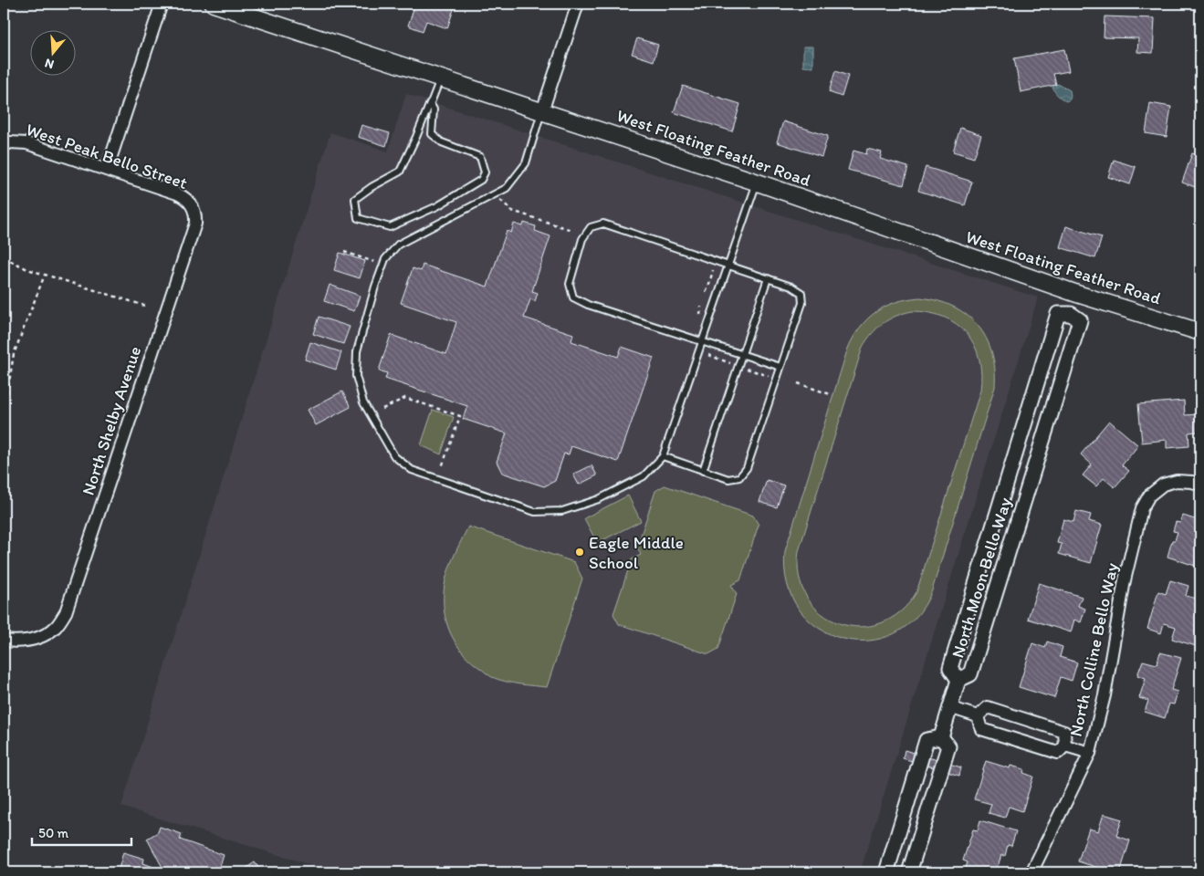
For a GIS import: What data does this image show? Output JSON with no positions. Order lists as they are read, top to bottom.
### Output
{
  "streets": {
    "main road": ["West Floating Feather Road"],
    "street": [
      "West Peak Bello Street",
      "North Shelby Avenue",
      "North Moon Bello Way",
      "North Colline Bello Way"
    ]
  },
  "crossings": [
    ["West Peak Bello Street", "North Shelby Avenue"]
  ],
  "places": ["Eagle Middle School"],
  "scale_bar": "50 m",
  "north": "bottom"
}
